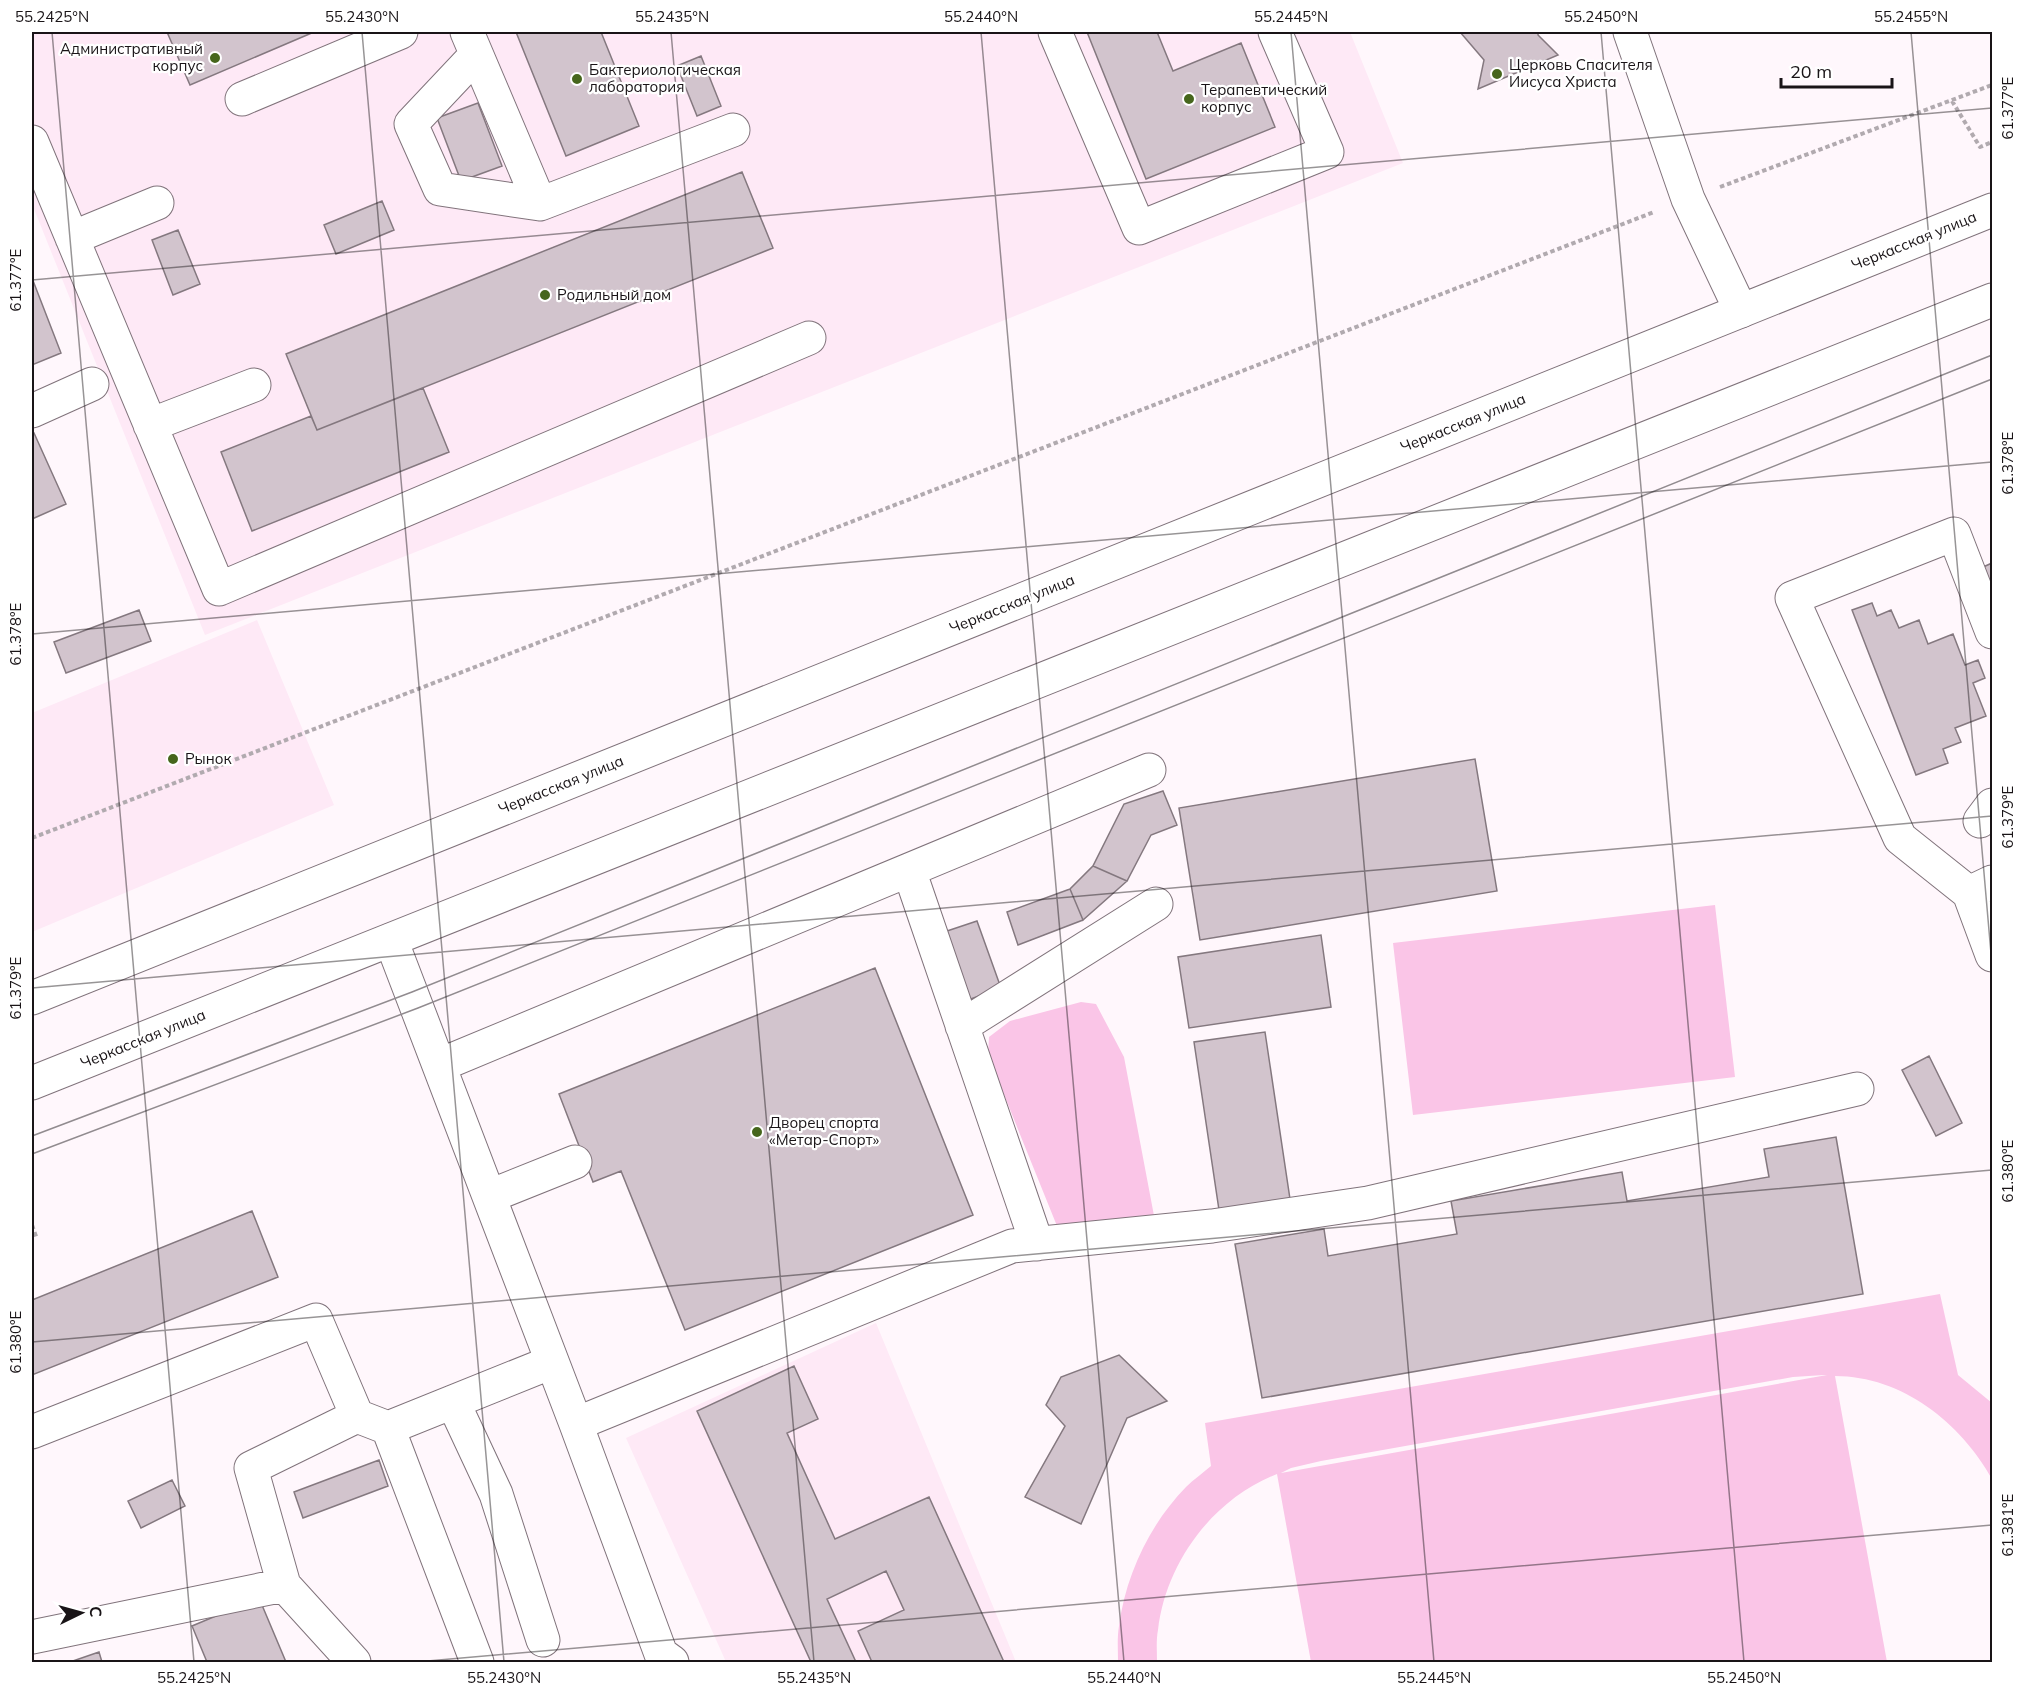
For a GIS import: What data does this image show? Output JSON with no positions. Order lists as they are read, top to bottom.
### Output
{
  "streets": {
    "main road": ["Черкасская улица"]
  },
  "places": [
    "Административный корпус",
    "Церковь Спасителя Иисуса Христа",
    "Бактериологическая лаборатория",
    "Терапевтический корпус",
    "Родильный дом",
    "Рынок",
    "Дворец спорта «Метар-Спорт»"
  ],
  "scale_bar": "20 m",
  "north": "right",
  "coordinates": [
    "55.2425°N",
    "55.2430°N",
    "55.2435°N",
    "55.2440°N",
    "55.2445°N",
    "55.2450°N",
    "55.2455°N",
    "61.377°E",
    "61.378°E",
    "61.379°E",
    "61.380°E",
    "61.381°E"
  ]
}
